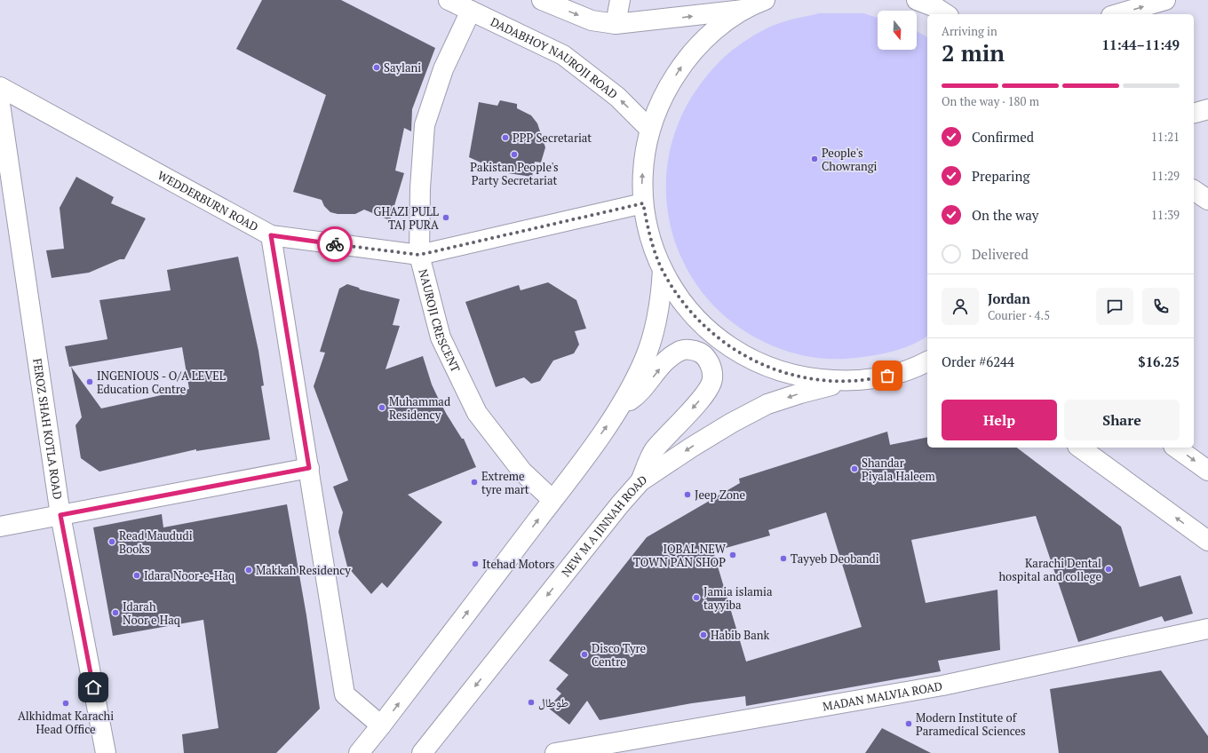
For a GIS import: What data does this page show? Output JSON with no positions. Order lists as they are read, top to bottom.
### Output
{
  "streets": {
    "street": [
      "DADABHOY NAUROJI ROAD",
      "WEDDERBURN ROAD",
      "NAUROJI CRESCENT",
      "FEROZ SHAH KOTLA ROAD",
      "NEW M A JINNAH ROAD",
      "MADAN MALVIA ROAD"
    ]
  },
  "crossings": [
    ["DADABHOY NAUROJI ROAD", "NAUROJI CRESCENT"],
    ["WEDDERBURN ROAD", "NAUROJI CRESCENT"]
  ],
  "places": [
    "Saylani",
    "PPP Secretariat",
    "Pakistan People's Party Secretariat",
    "People's Chowrangi",
    "GHAZI PULL TAJ PURA",
    "INGENIOUS - O/A LEVEL Education Centre",
    "Muhammad Residency",
    "Shandar Piyala Haleem",
    "Extreme tyre mart",
    "Jeep Zone",
    "Read Maududi Books",
    "IQBAL NEW TOWN PAN SHOP",
    "Tayyeb Deobandi",
    "Itehad Motors",
    "Karachi Dental hospital and college",
    "Makkah Residency",
    "Idara Noor-e-Haq",
    "Jamia islamia tayyiba",
    "Idarah Noor e Haq",
    "Habib Bank",
    "Disco Tyre Centre",
    "طوطال",
    "Alkhidmat Karachi Head Office",
    "Modern Institute of Paramedical Sciences"
  ],
  "north": "bottom",
  "page": {
    "heading": ["2 min", "Arriving in", "11:44–11:49"],
    "panel": [
      "Jordan",
      "Courier · 4.5",
      "Order #6244",
      "$16.25"
    ],
    "bar": "On the way · 180 m",
    "list": [
      ["Confirmed", "11:21"],
      ["Preparing", "11:29"],
      ["On the way", "11:39"],
      "Delivered"
    ],
    "buttons": ["Help", "Share"]
  }
}
